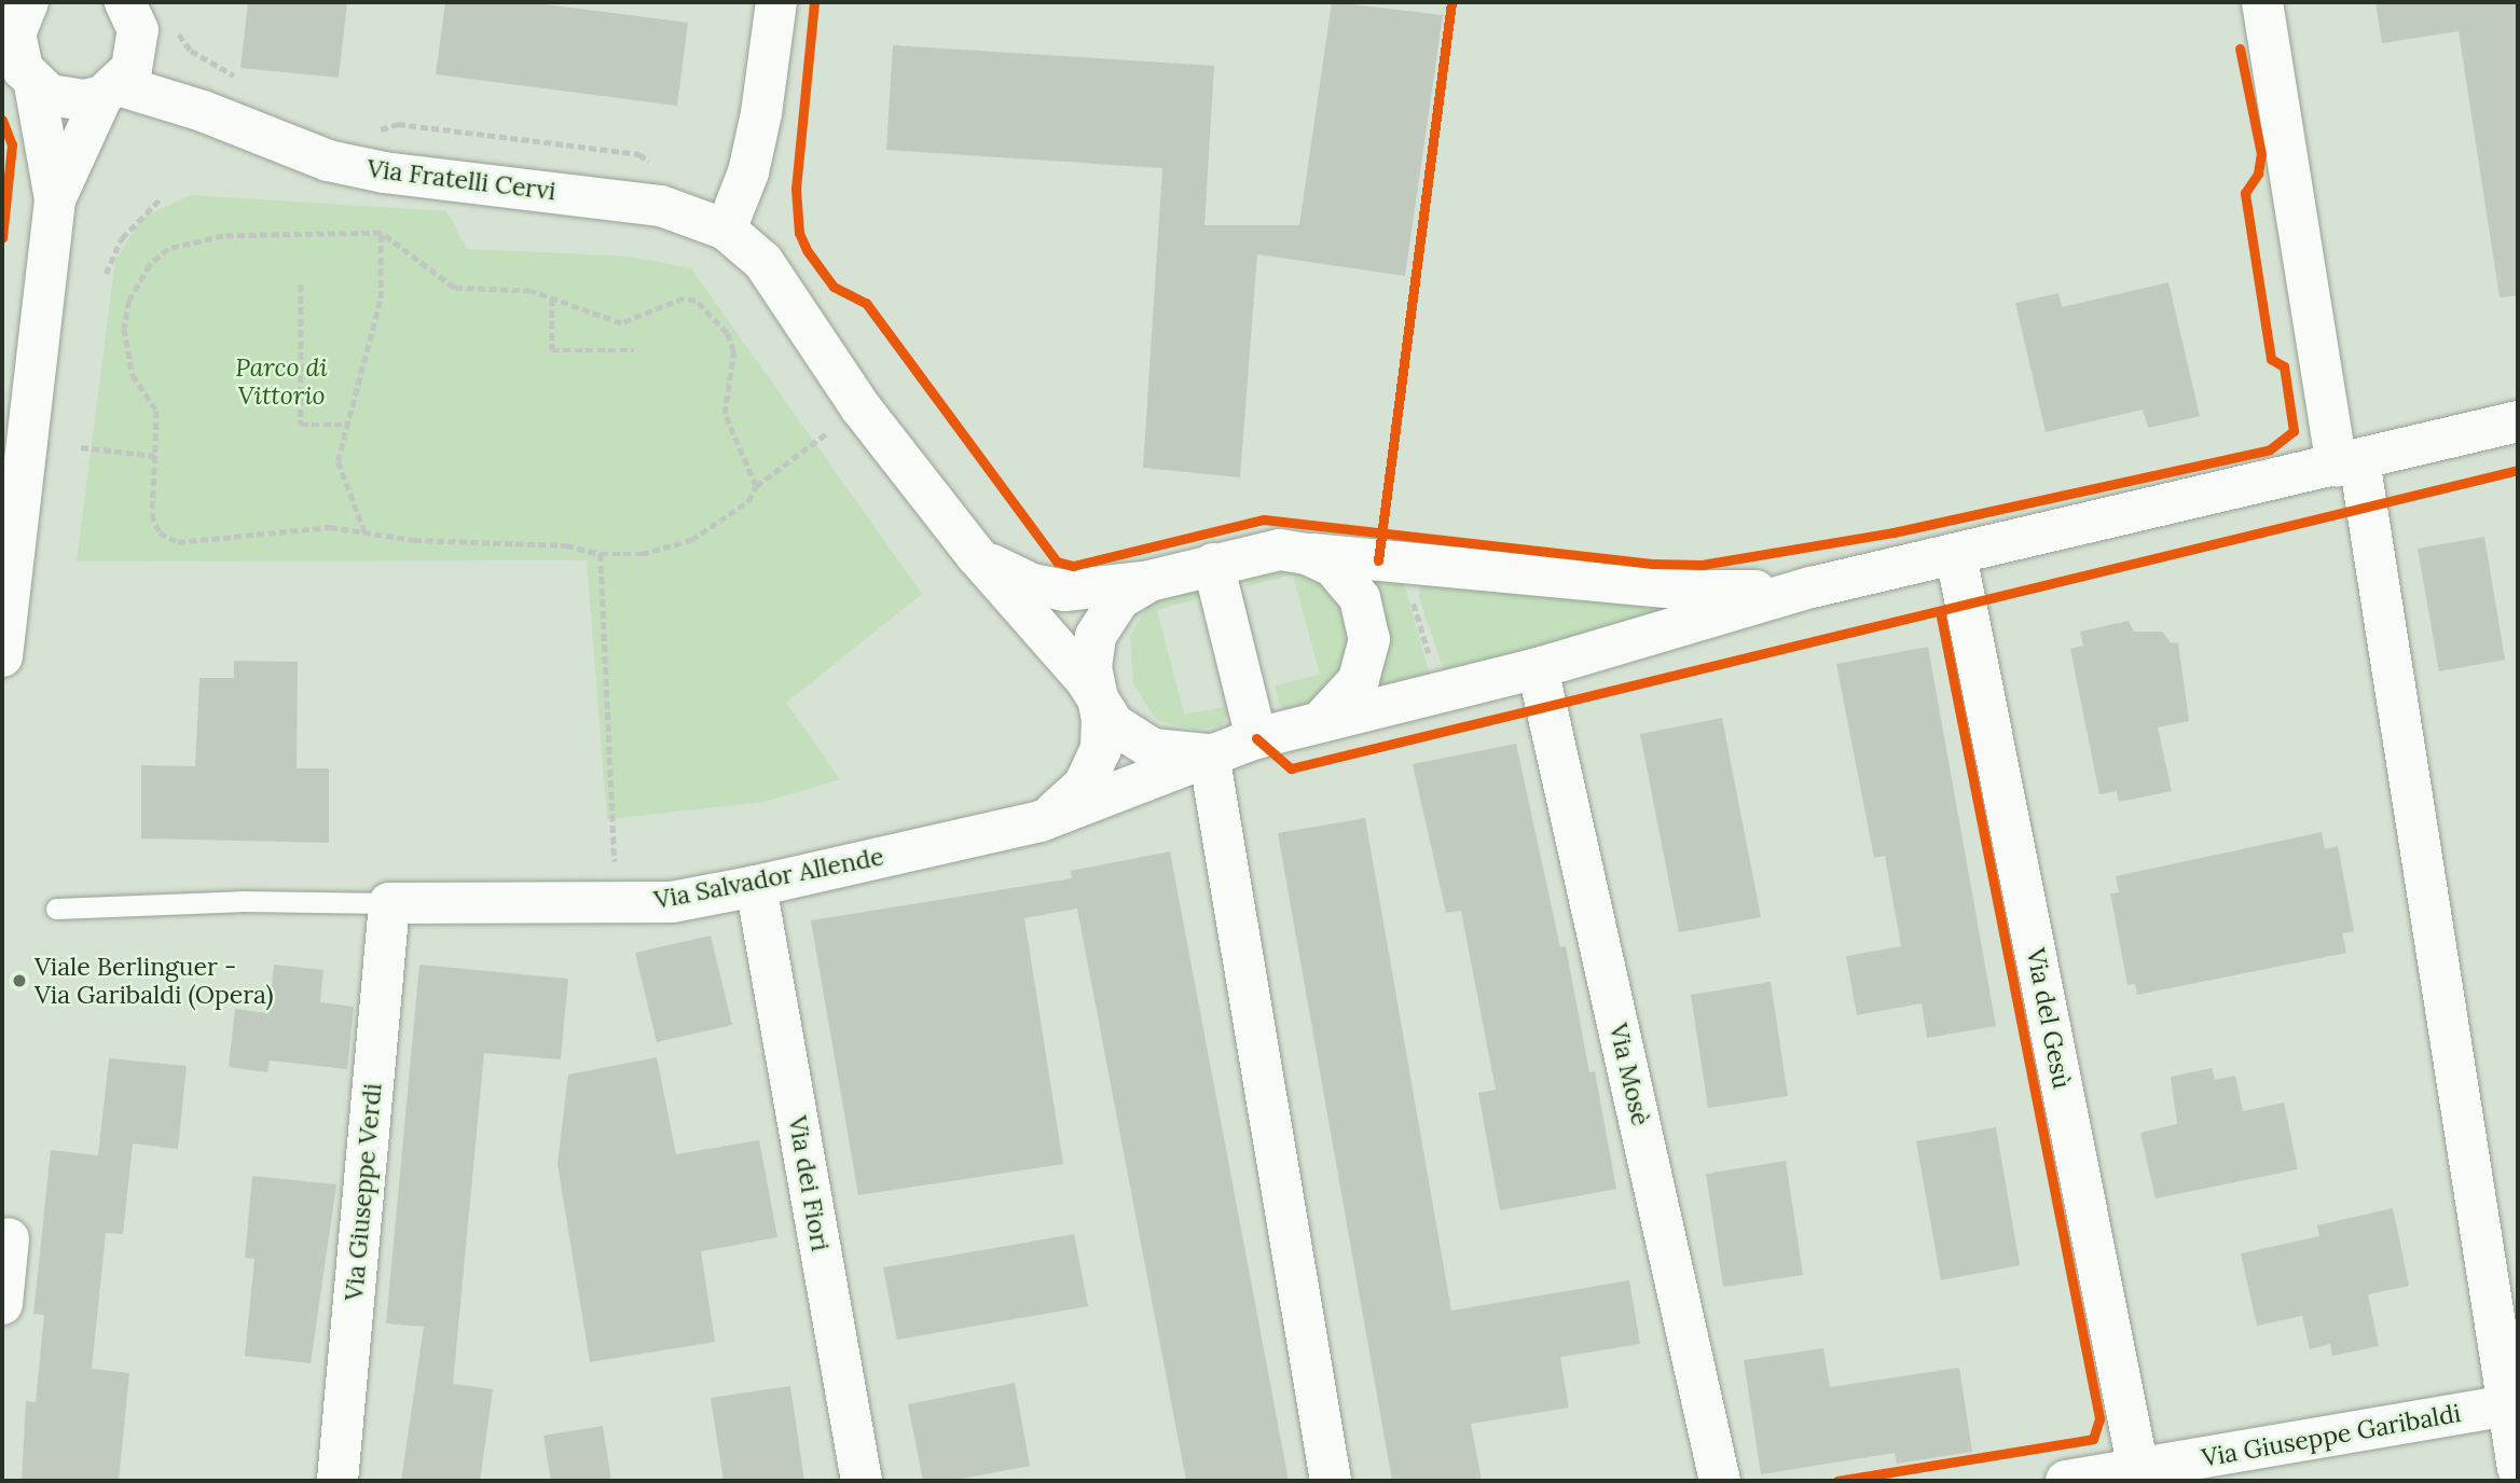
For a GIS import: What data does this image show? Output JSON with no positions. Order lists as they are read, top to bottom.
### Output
{
  "streets": {
    "street": [
      "Via Fratelli Cervi",
      "Via Salvador Allende",
      "Via del Gesù",
      "Via Mosè",
      "Via dei Fiori",
      "Via Giuseppe Verdi",
      "Via Giuseppe Garibaldi"
    ]
  },
  "crossings": [
    ["Via Salvador Allende", "Via Mosè"],
    ["Via Salvador Allende", "Via dei Fiori"],
    ["Via Salvador Allende", "Via Giuseppe Verdi"],
    ["Via del Gesù", "Via Giuseppe Garibaldi"]
  ],
  "parks": ["Parco di Vittorio"],
  "places": ["Viale Berlinguer - Via Garibaldi (Opera)"]
}
